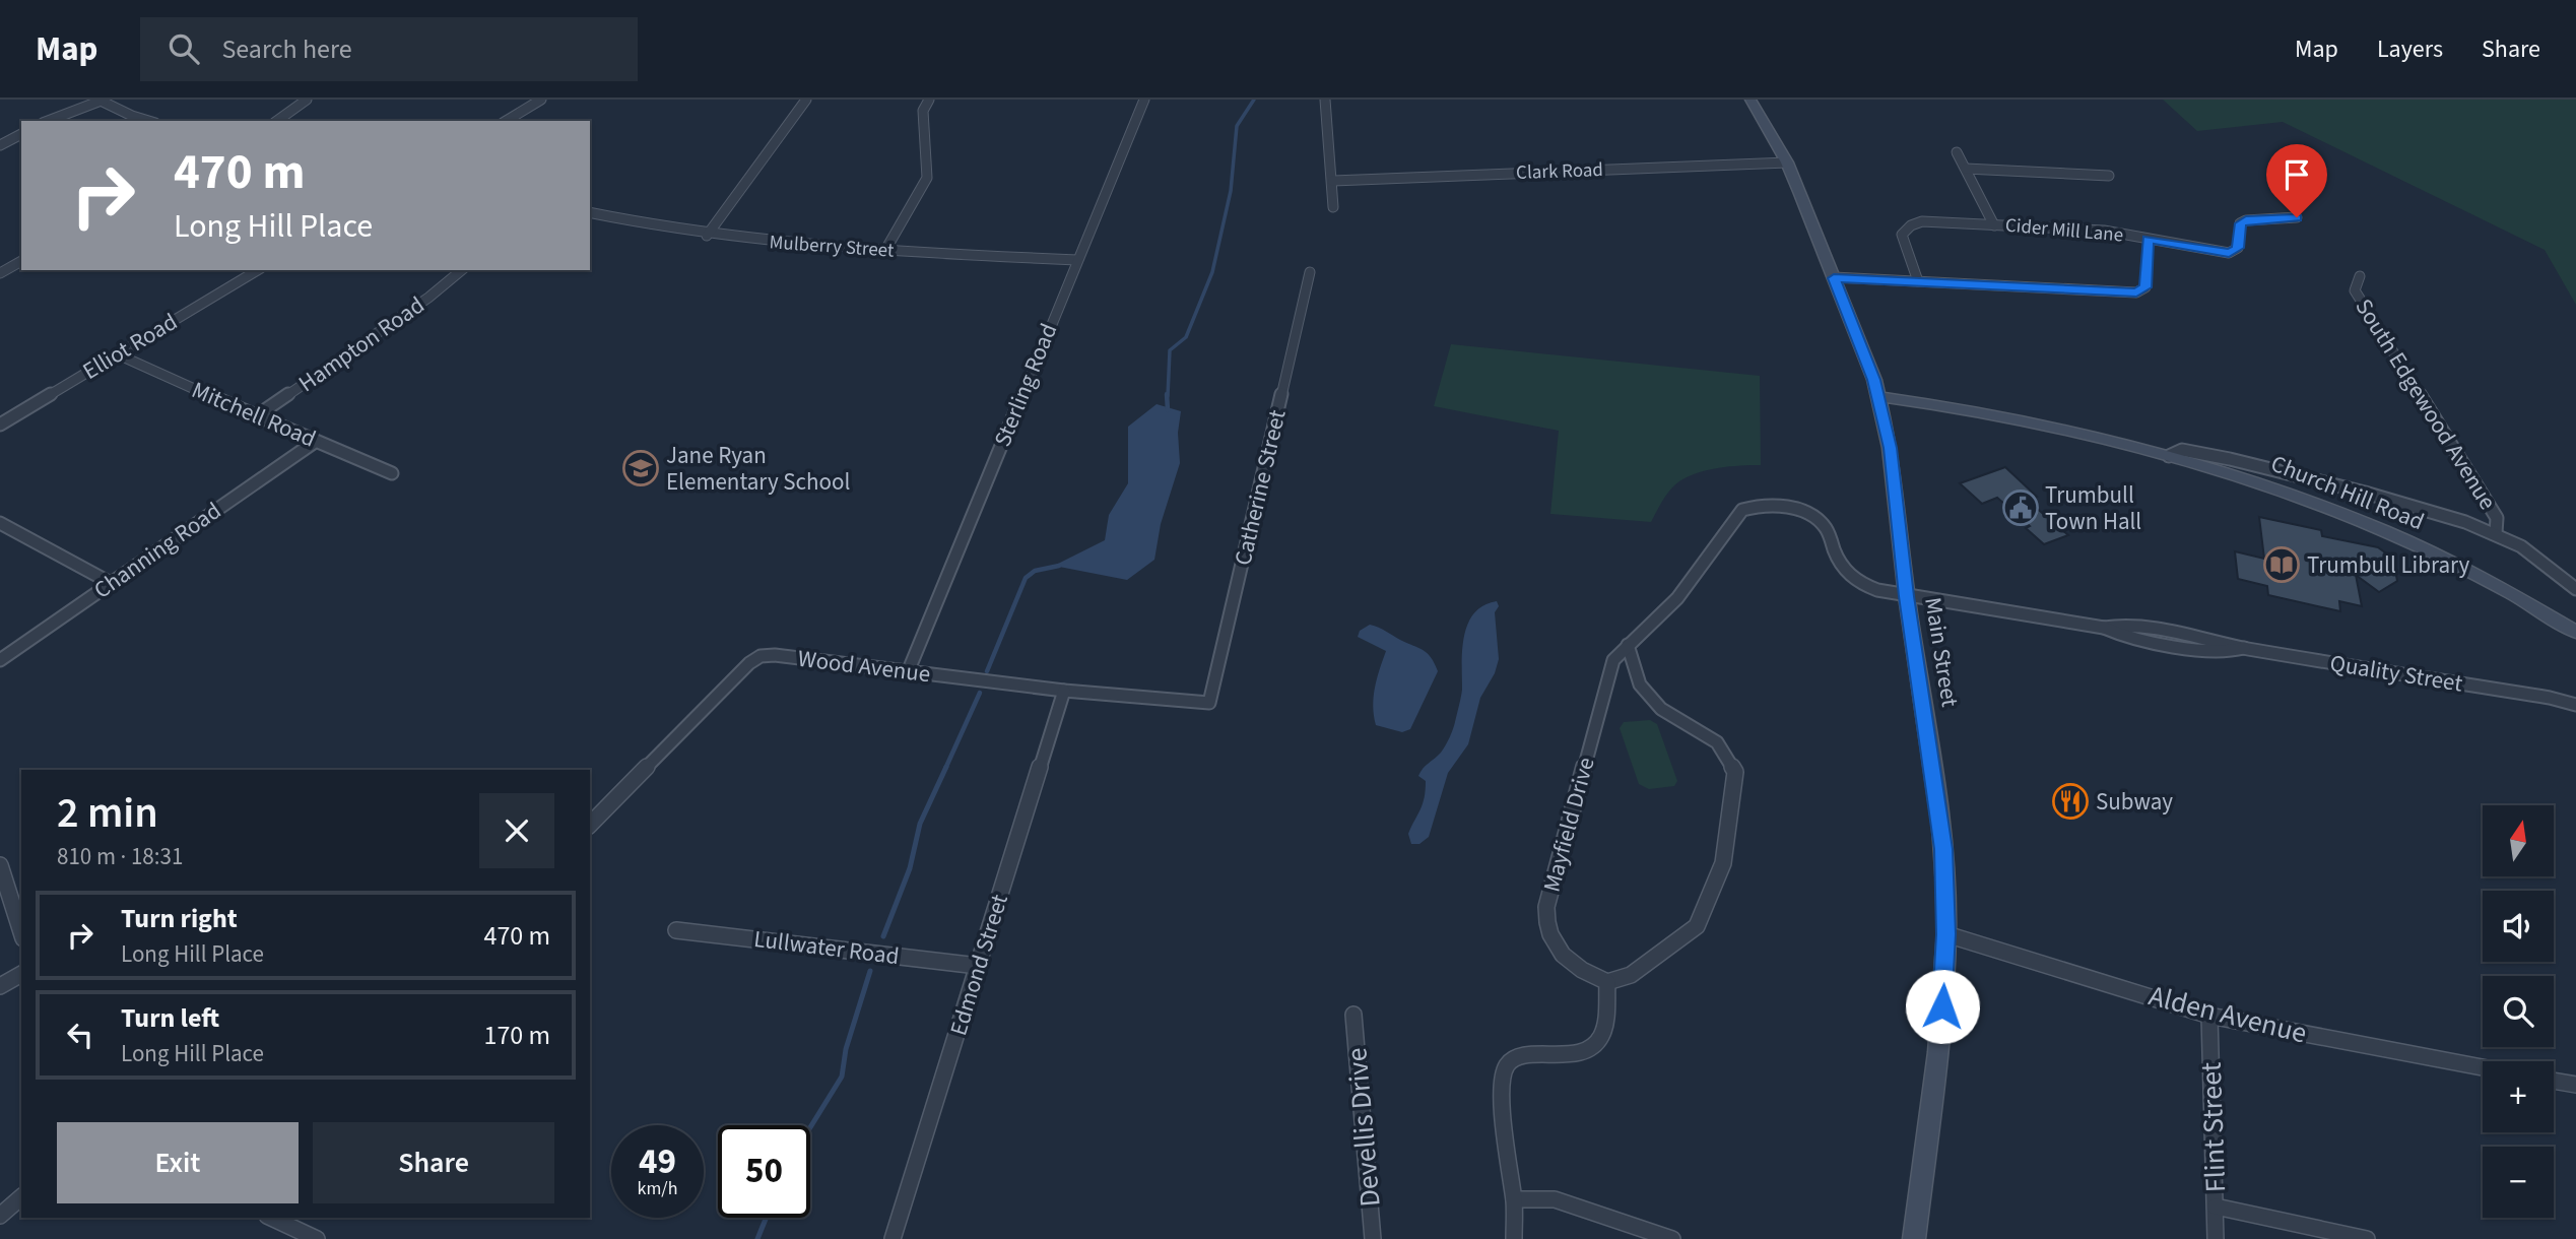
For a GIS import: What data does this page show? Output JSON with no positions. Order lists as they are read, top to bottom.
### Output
{
  "streets": {
    "main road": ["Church Hill Road", "Main Street"],
    "street": [
      "Clark Road",
      "Cider Mill Lane",
      "Mulberry Street",
      "Hampton Road",
      "Elliot Road",
      "Sterling Road",
      "South Edgewood Avenue",
      "Mitchell Road",
      "Catherine Street",
      "Channing Road",
      "Wood Avenue",
      "Quality Street",
      "Mayfield Drive",
      "Lullwater Road",
      "Edmond Street",
      "Alden Avenue",
      "Devellis Drive",
      "Flint Street"
    ]
  },
  "crossings": [
    ["Clark Road", "Main Street"],
    ["Mulberry Street", "Sterling Road"],
    ["Hampton Road", "Mitchell Road"],
    ["Elliot Road", "Mitchell Road"],
    ["Sterling Road", "Wood Avenue"],
    ["South Edgewood Avenue", "Church Hill Road"],
    ["Mitchell Road", "Channing Road"],
    ["Catherine Street", "Wood Avenue"],
    ["Church Hill Road", "Main Street"],
    ["Main Street", "Quality Street"],
    ["Main Street", "Mayfield Drive"],
    ["Main Street", "Alden Avenue"],
    ["Wood Avenue", "Edmond Street"],
    ["Quality Street", "Mayfield Drive"],
    ["Lullwater Road", "Edmond Street"],
    ["Alden Avenue", "Flint Street"]
  ],
  "places": {
    "school or university": ["Jane Ryan Elementary School"],
    "public building": ["Trumbull Town Hall"],
    "library": ["Trumbull Library"],
    "restaurant": ["Subway"]
  },
  "north": "top",
  "page": {
    "header": "Map",
    "search": "Search here",
    "nav": ["Map", "Layers", "Share"],
    "turn": ["470 m", "Long Hill Place"],
    "heading": ["2 min", "810 m · 18:31"],
    "map_buttons": ["+", "−"],
    "list": [
      {
        "name": "Turn right",
        "note": "Long Hill Place",
        "value": "470 m"
      },
      {
        "name": "Turn left",
        "note": "Long Hill Place",
        "value": "170 m"
      }
    ],
    "buttons": ["Exit", "Share"],
    "speed": "49 km/h",
    "limit": "50"
  }
}
